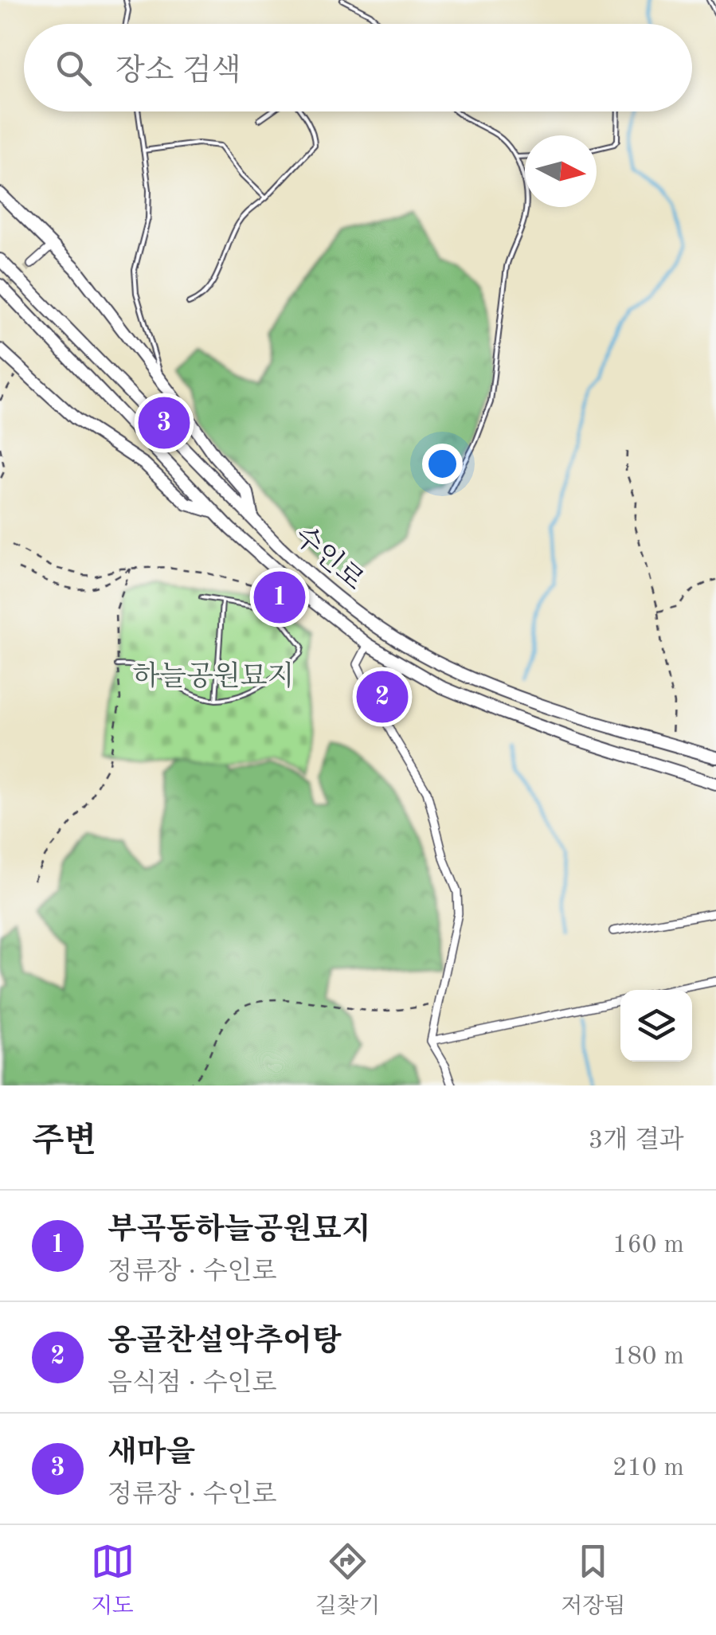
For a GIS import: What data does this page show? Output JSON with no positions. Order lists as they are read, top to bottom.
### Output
{
  "streets": {
    "main road": ["수인로"]
  },
  "parks": ["하늘공원묘지"],
  "north": "right",
  "page": {
    "search": "장소 검색",
    "pins": ["3", "1", "2"],
    "heading": ["주변", "3개 결과"],
    "list": [
      {
        "mark": "1",
        "name": "부곡동하늘공원묘지",
        "note": "정류장 · 수인로",
        "value": "160 m"
      },
      {
        "mark": "2",
        "name": "옹골찬설악추어탕",
        "note": "음식점 · 수인로",
        "value": "180 m"
      },
      {
        "mark": "3",
        "name": "새마을",
        "note": "정류장 · 수인로",
        "value": "210 m"
      }
    ],
    "nav": ["지도", "길찾기", "저장됨"]
  }
}
